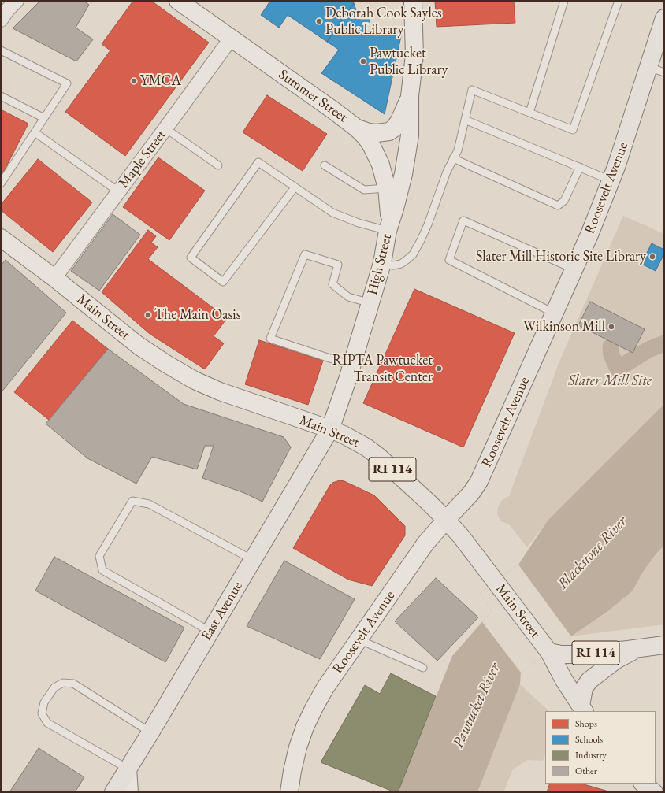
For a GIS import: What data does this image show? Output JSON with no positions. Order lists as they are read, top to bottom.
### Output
{
  "streets": {
    "main road": [
      "Summer Street",
      "Roosevelt Avenue",
      "High Street",
      "Main Street",
      "RI 114",
      "East Avenue"
    ],
    "street": ["Maple Street"]
  },
  "crossings": [
    ["Summer Street", "Maple Street"],
    ["Summer Street", "High Street"],
    ["Maple Street", "Main Street"],
    ["Roosevelt Avenue", "Main Street"],
    ["High Street", "Main Street"],
    ["High Street", "East Avenue"],
    ["Main Street", "RI 114"],
    ["Main Street", "East Avenue"]
  ],
  "water": ["Blackstone River", "Pawtucket River"],
  "parks": ["Slater Mill Site"],
  "places": [
    "Deborah Cook Sayles Public Library",
    "Pawtucket Public Library",
    "YMCA",
    "Slater Mill Historic Site Library",
    "The Main Oasis",
    "Wilkinson Mill",
    "RIPTA Pawtucket Transit Center"
  ],
  "legend": [
    "Shops",
    "Schools",
    "Industry",
    "Other"
  ]
}
